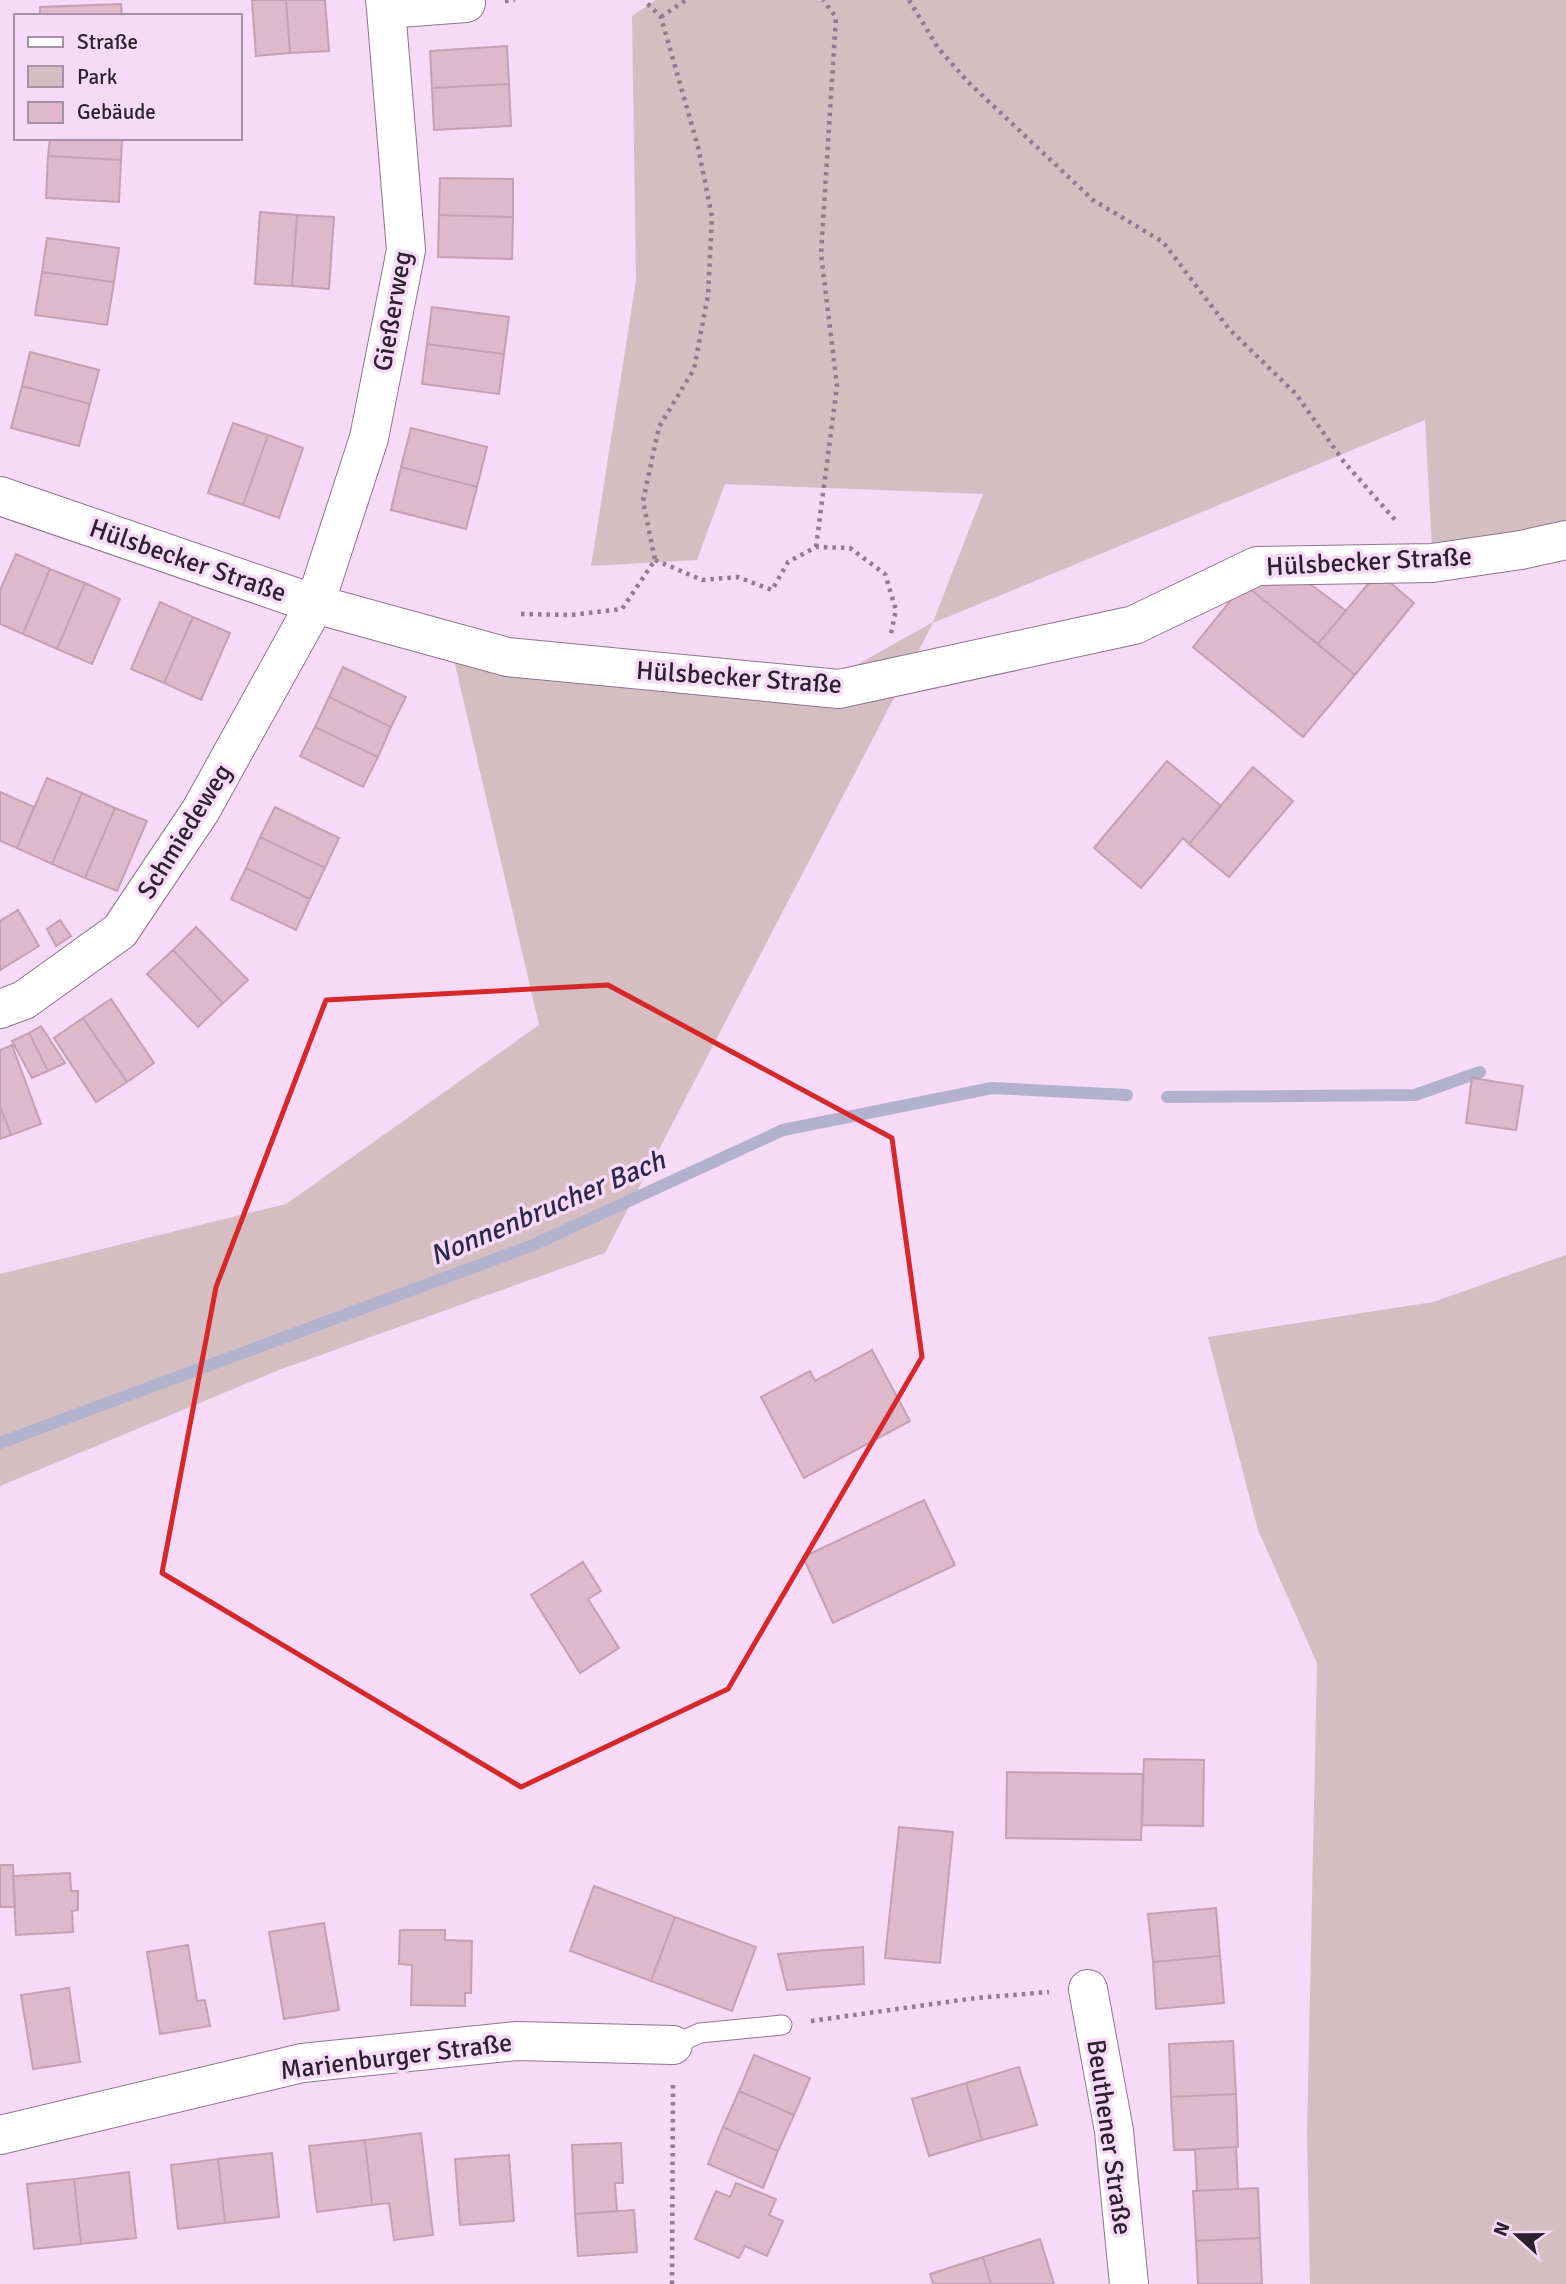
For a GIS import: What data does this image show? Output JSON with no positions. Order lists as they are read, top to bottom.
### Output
{
  "streets": {
    "street": [
      "Gießerweg",
      "Hülsbecker Straße",
      "Schmiedeweg",
      "Marienburger Straße",
      "Beuthener Straße"
    ]
  },
  "crossings": [
    ["Gießerweg", "Hülsbecker Straße"],
    ["Gießerweg", "Schmiedeweg"],
    ["Hülsbecker Straße", "Schmiedeweg"]
  ],
  "water": ["Nonnenbrucher Bach"],
  "legend": ["Straße", "Park", "Gebäude"],
  "north": "left"
}
